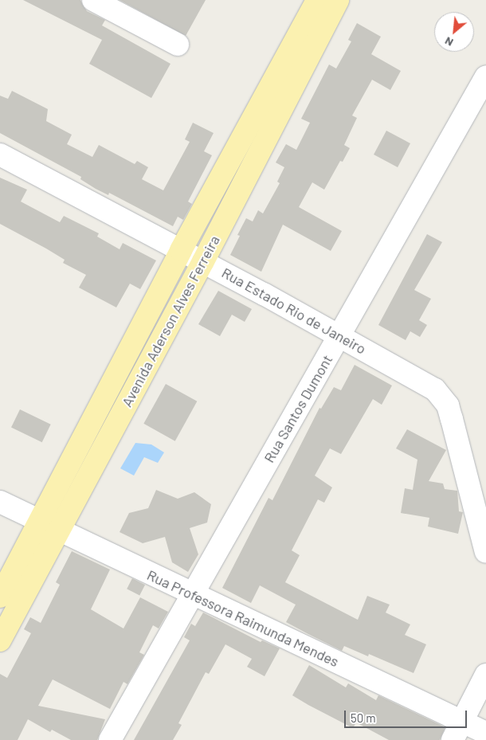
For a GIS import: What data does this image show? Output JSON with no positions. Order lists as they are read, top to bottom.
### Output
{
  "streets": {
    "main road": ["Avenida Aderson Alves Ferreira"],
    "street": ["Rua Estado Rio de Janeiro", "Rua Santos Dumont", "Rua Professora Raimunda Mendes"]
  },
  "crossings": [
    ["Rua Estado Rio de Janeiro", "Avenida Aderson Alves Ferreira"],
    ["Rua Estado Rio de Janeiro", "Rua Santos Dumont"],
    ["Avenida Aderson Alves Ferreira", "Rua Professora Raimunda Mendes"],
    ["Rua Santos Dumont", "Rua Professora Raimunda Mendes"]
  ],
  "scale_bar": "50 m",
  "north": "bottom left"
}
